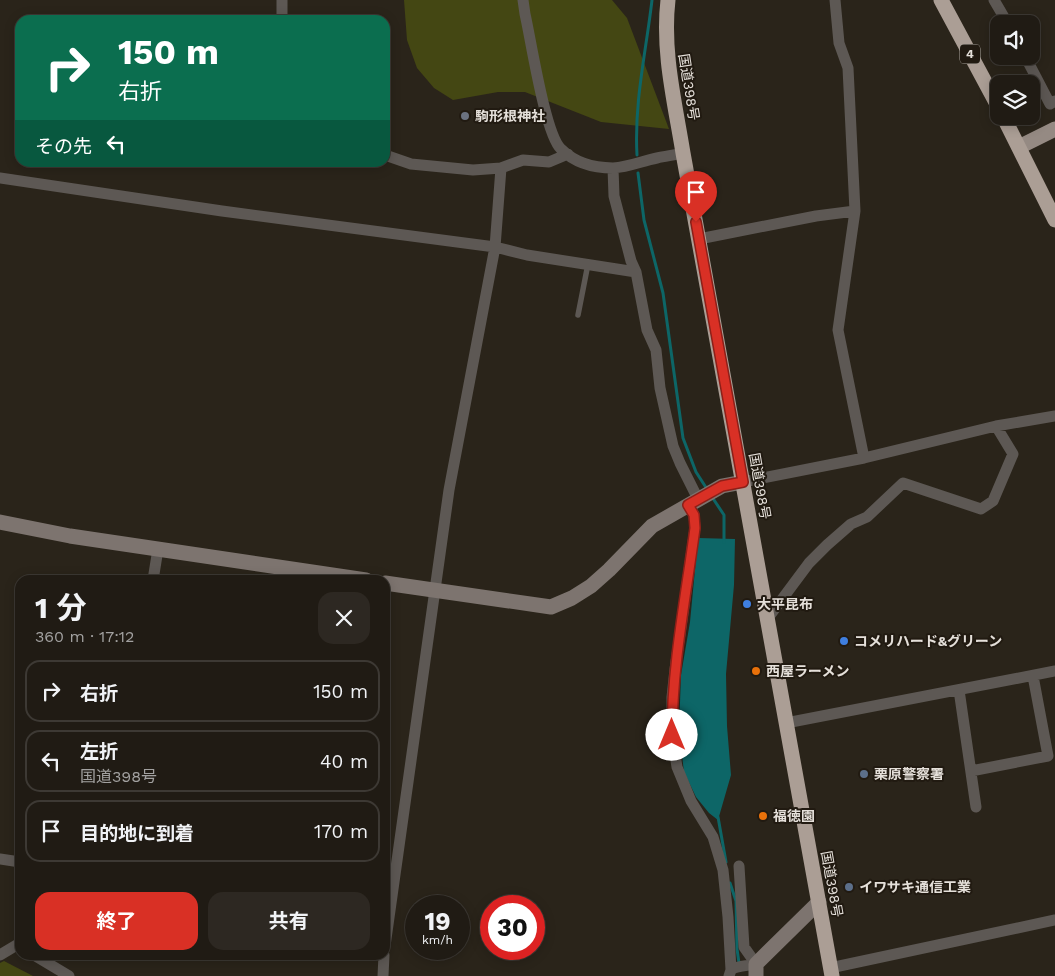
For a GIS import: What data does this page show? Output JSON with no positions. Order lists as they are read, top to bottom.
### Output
{
  "streets": {
    "highway": ["4", "国道398号"]
  },
  "places": [
    "駒形根神社",
    "大平昆布",
    "コメリハード&グリーン",
    "西屋ラーメン",
    "栗原警察署",
    "福徳園",
    "イワサキ通信工業"
  ],
  "page": {
    "turn": ["150 m", "右折"],
    "then": "その先",
    "heading": ["1 分", "360 m · 17:12"],
    "list": [
      {
        "name": "右折",
        "value": "150 m"
      },
      {
        "name": "左折",
        "note": "国道398号",
        "value": "40 m"
      },
      {
        "name": "目的地に到着",
        "value": "170 m"
      }
    ],
    "buttons": ["終了", "共有"],
    "speed": "19 km/h",
    "limit": "30"
  }
}
